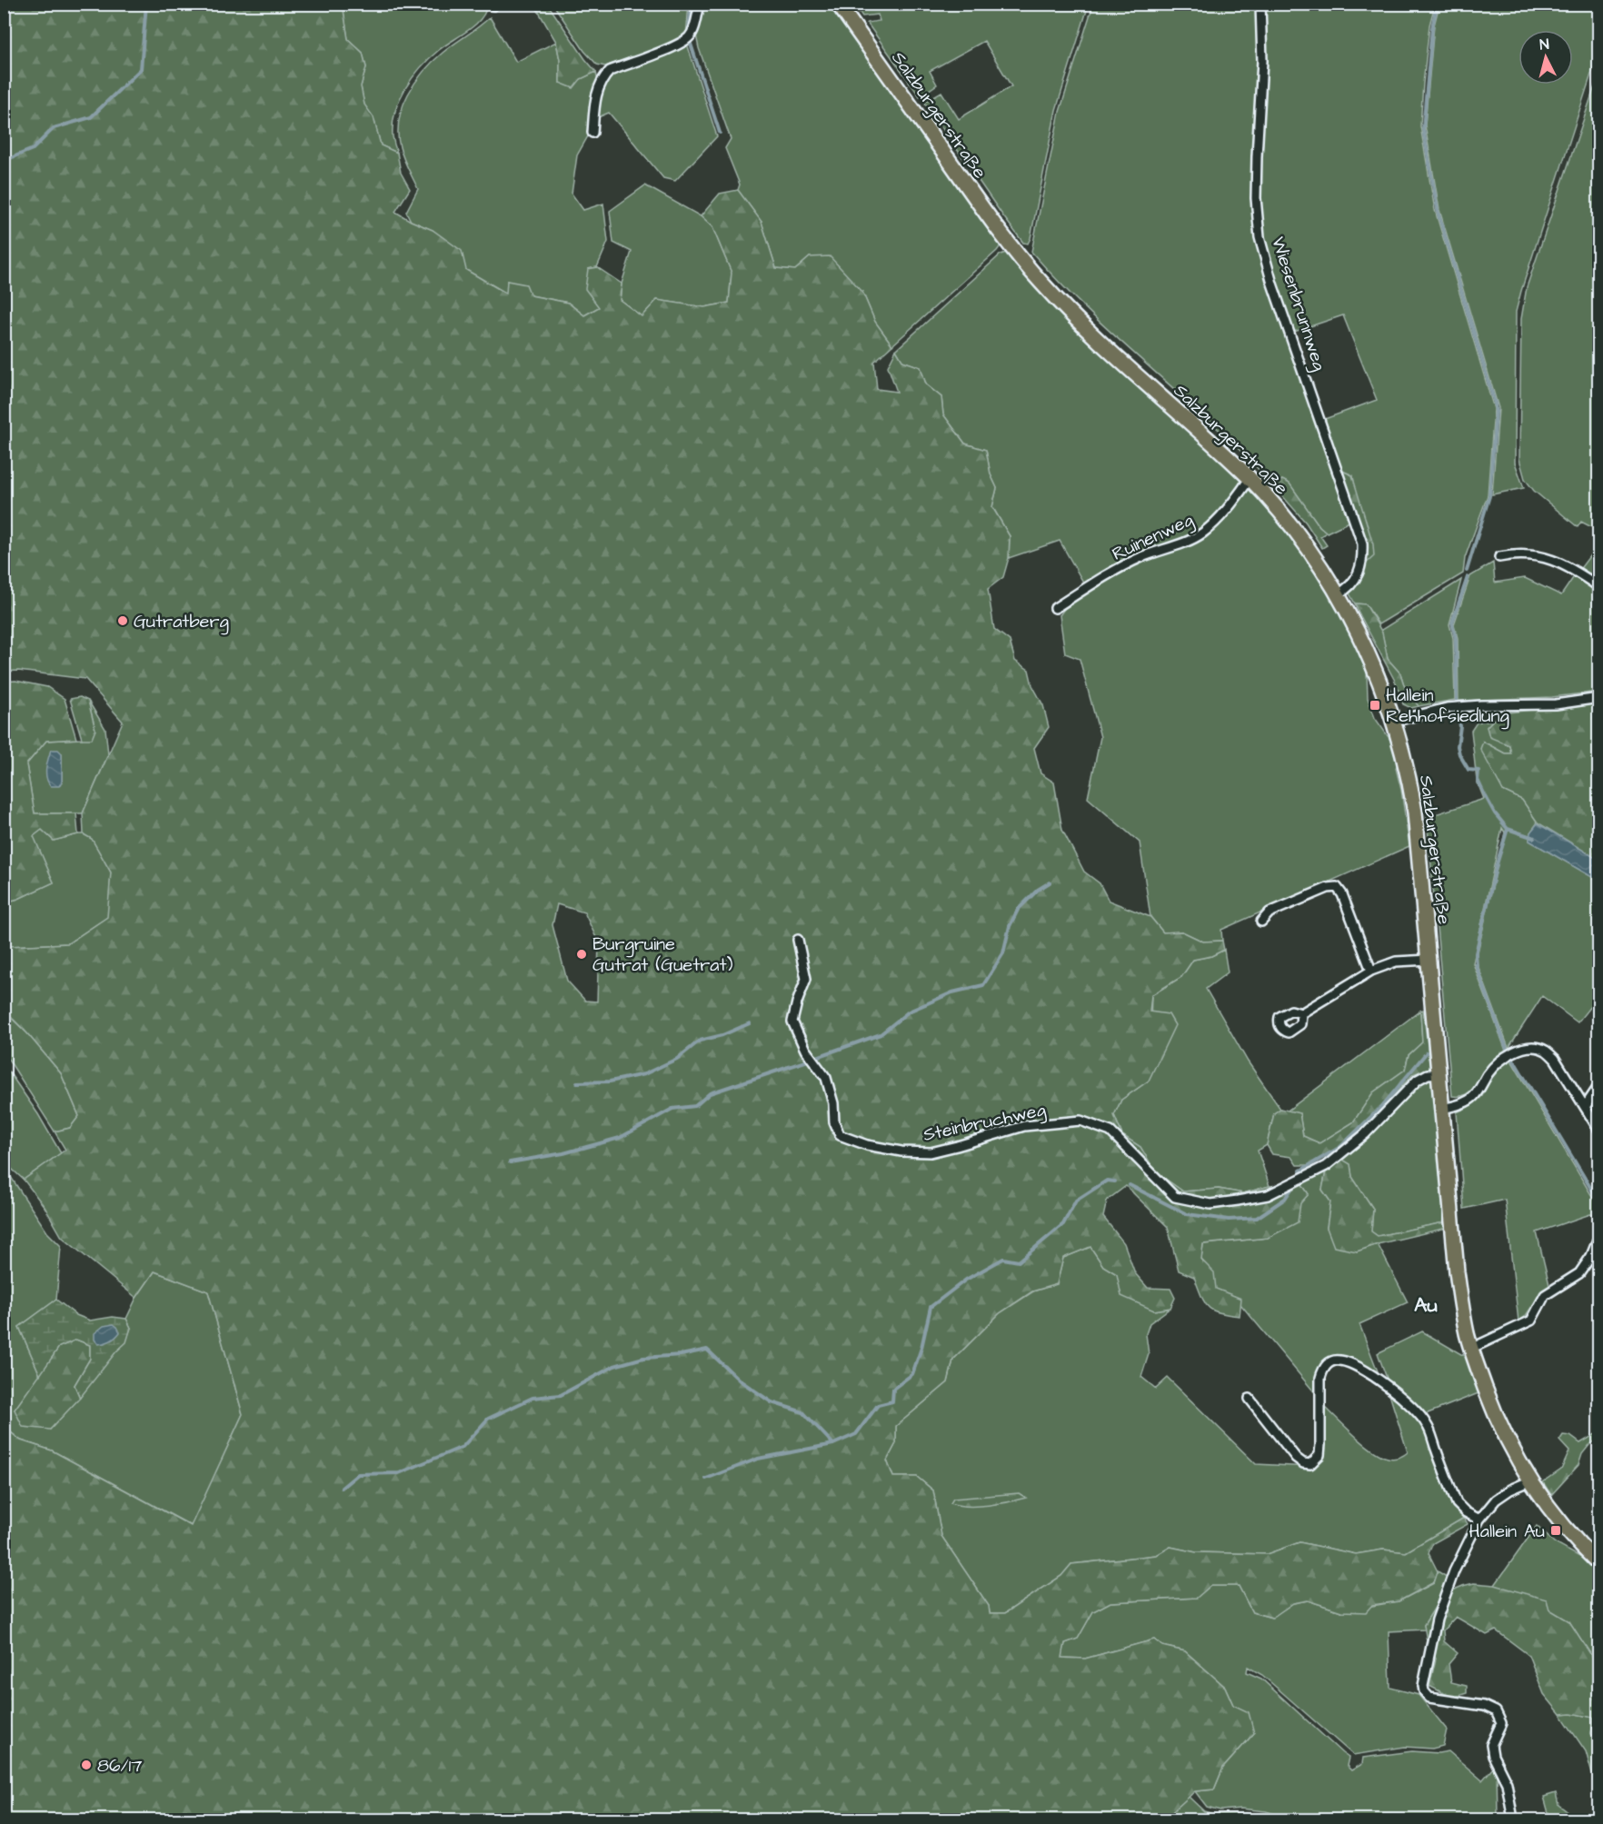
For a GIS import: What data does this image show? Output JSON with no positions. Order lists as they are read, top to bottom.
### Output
{
  "streets": {
    "main road": ["Salzburgerstraße"],
    "street": ["Wiesenbrunnweg", "Ruinenweg", "Steinbruchweg"]
  },
  "crossings": [
    ["Salzburgerstraße", "Wiesenbrunnweg"],
    ["Salzburgerstraße", "Ruinenweg"],
    ["Salzburgerstraße", "Steinbruchweg"]
  ],
  "districts": ["Au"],
  "places": {
    "other": ["Gutratberg", "Burgruine Gutrat (Guetrat)", "86/17"],
    "transit": ["Hallein Rehhofsiedlung", "Hallein Au"]
  },
  "north": "top"
}
